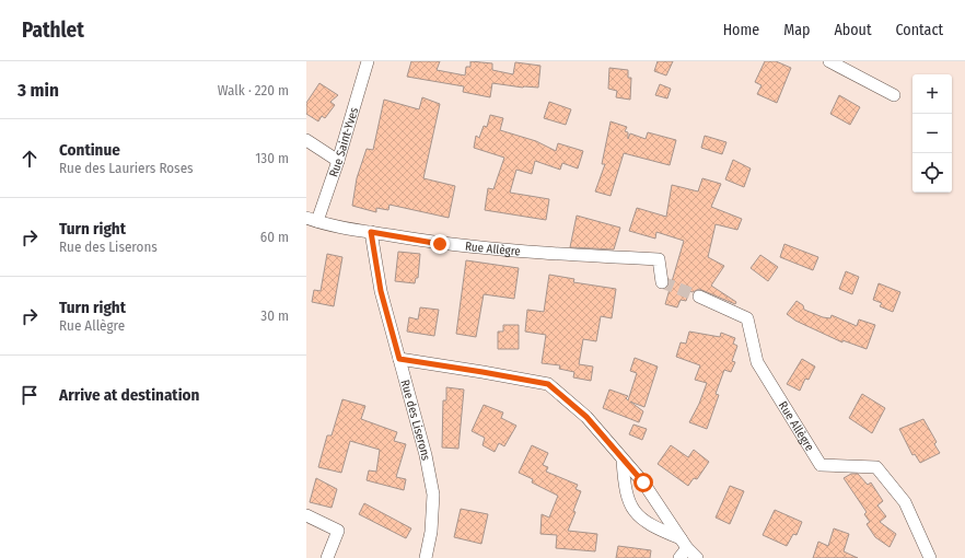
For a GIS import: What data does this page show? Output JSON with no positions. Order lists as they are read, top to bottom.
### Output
{
  "streets": {
    "street": ["Rue Saint-Yves", "Rue Allègre", "Rue des Liserons"]
  },
  "crossings": [
    ["Rue Saint-Yves", "Rue Allègre"],
    ["Rue Allègre", "Rue des Liserons"]
  ],
  "page": {
    "header": "Pathlet",
    "nav": [
      "Home",
      "Map",
      "About",
      "Contact"
    ],
    "heading": ["3 min", "Walk · 220 m"],
    "map_buttons": ["+", "−"],
    "list": [
      ["Continue", "Rue des Lauriers Roses", "130 m"],
      ["Turn right", "Rue des Liserons", "60 m"],
      ["Turn right", "Rue Allègre", "30 m"],
      "Arrive at destination"
    ]
  }
}
